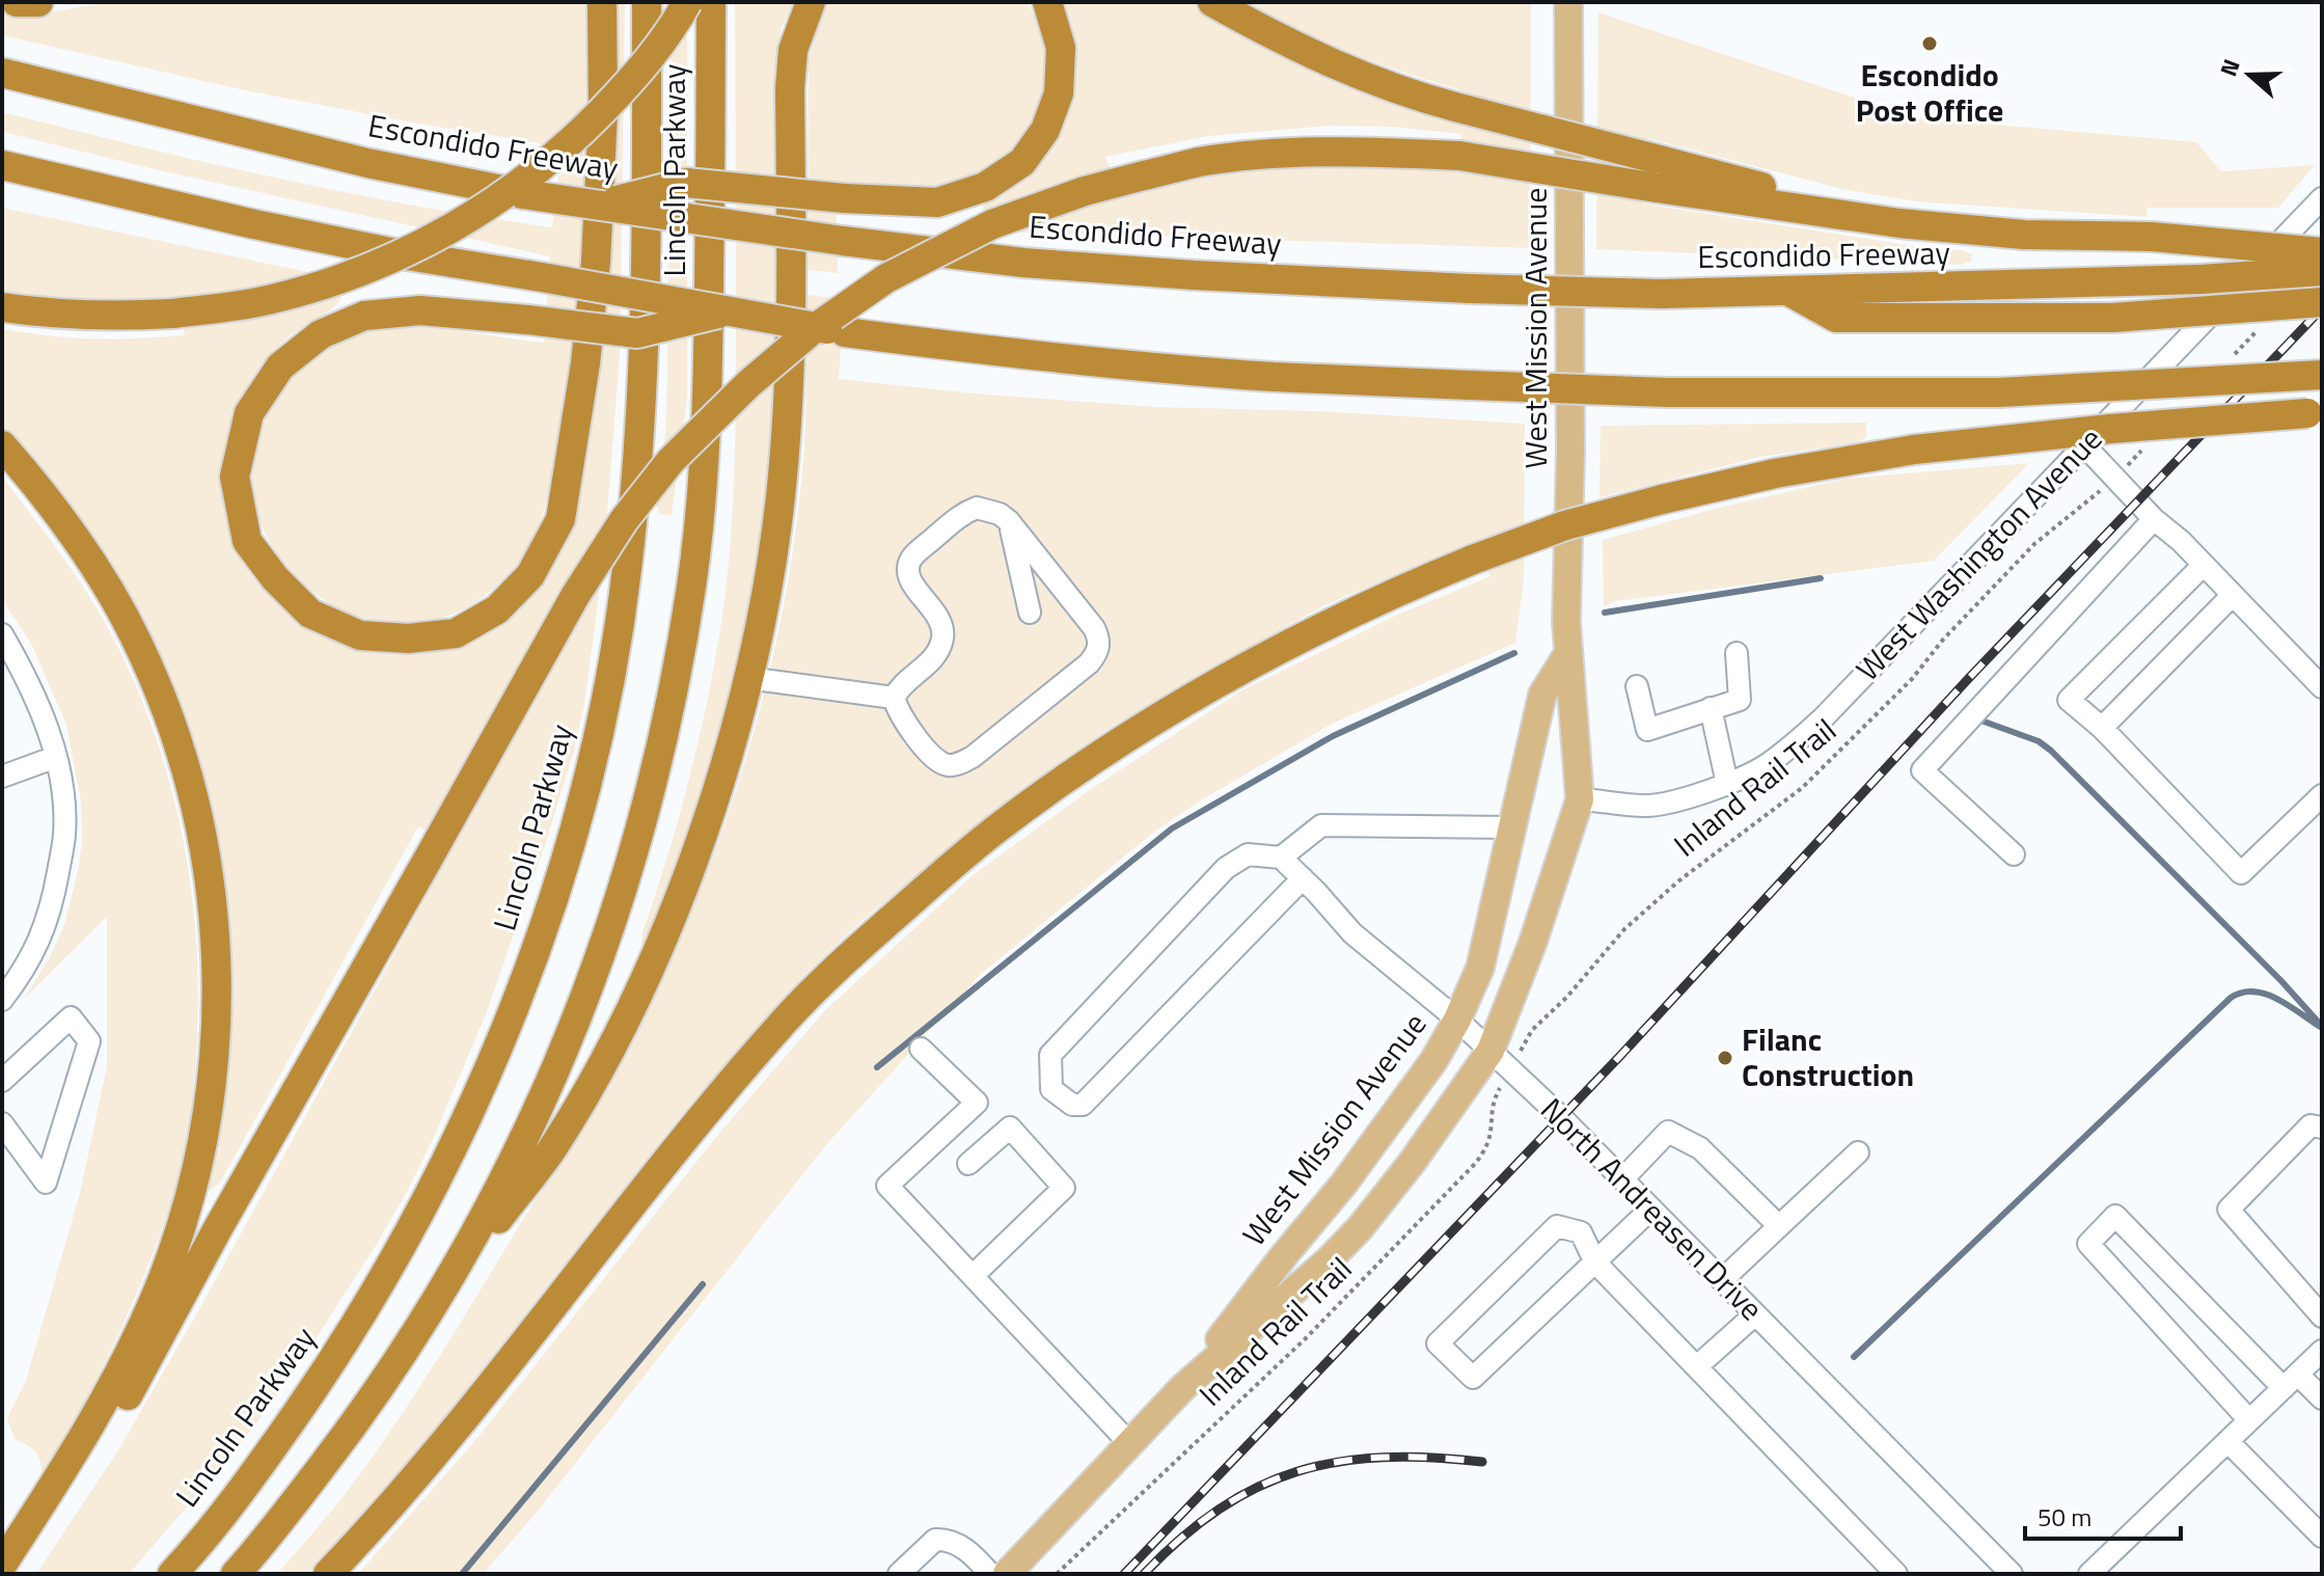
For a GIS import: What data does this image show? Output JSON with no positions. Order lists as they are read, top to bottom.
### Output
{
  "streets": {
    "highway": ["Escondido Freeway", "Lincoln Parkway"],
    "main road": ["West Mission Avenue"],
    "street": ["West Washington Avenue", "North Andreasen Drive"],
    "path": ["Inland Rail Trail"]
  },
  "crossings": [
    ["West Mission Avenue", "West Washington Avenue"],
    ["West Mission Avenue", "North Andreasen Drive"]
  ],
  "places": ["Escondido Post Office", "Filanc Construction"],
  "scale_bar": "50 m",
  "north": "left"
}
